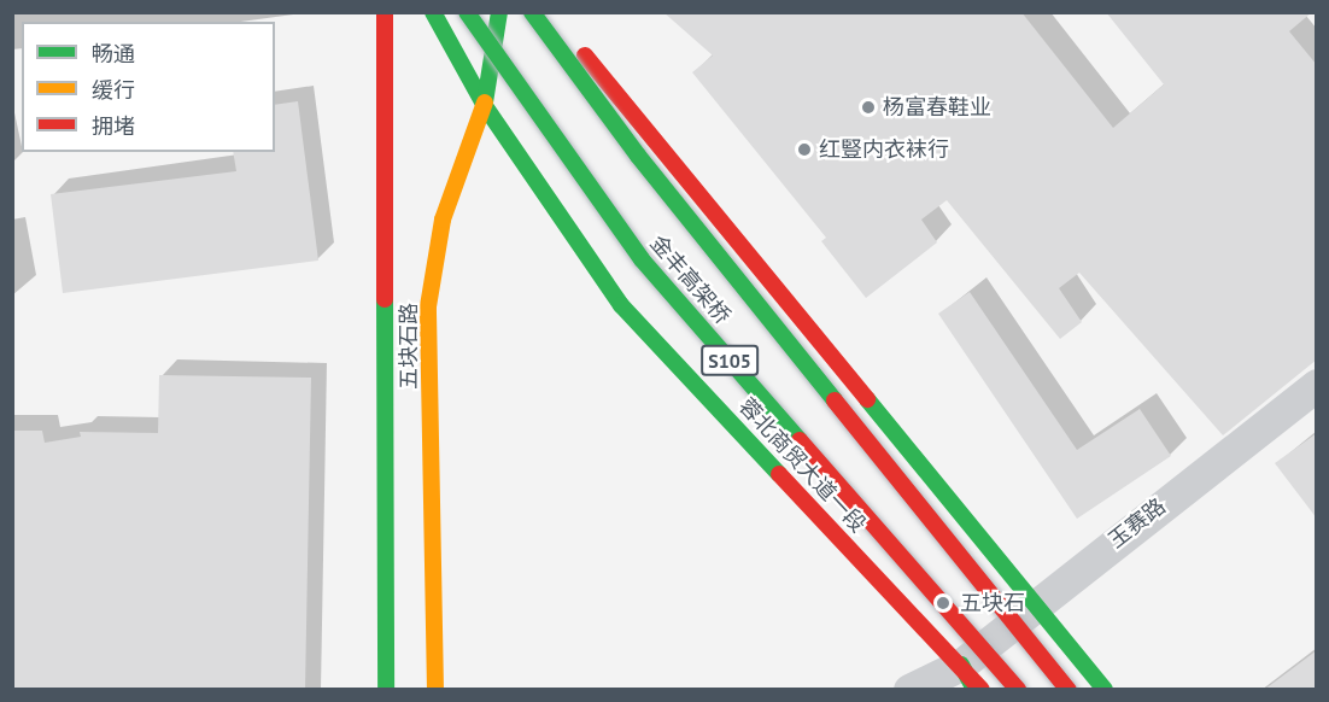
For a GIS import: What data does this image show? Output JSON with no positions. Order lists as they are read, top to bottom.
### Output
{
  "streets": {
    "main road": [
      "金丰高架桥",
      "五块石路",
      "S105",
      "蓉北商贸大道一段"
    ],
    "street": ["玉赛路"]
  },
  "crossings": [
    ["五块石路", "蓉北商贸大道一段"],
    ["蓉北商贸大道一段", "玉赛路"]
  ],
  "places": ["杨富春鞋业", "红豎内衣袜行", "五块石"],
  "legend": ["畅通", "缓行", "拥堵"]
}
